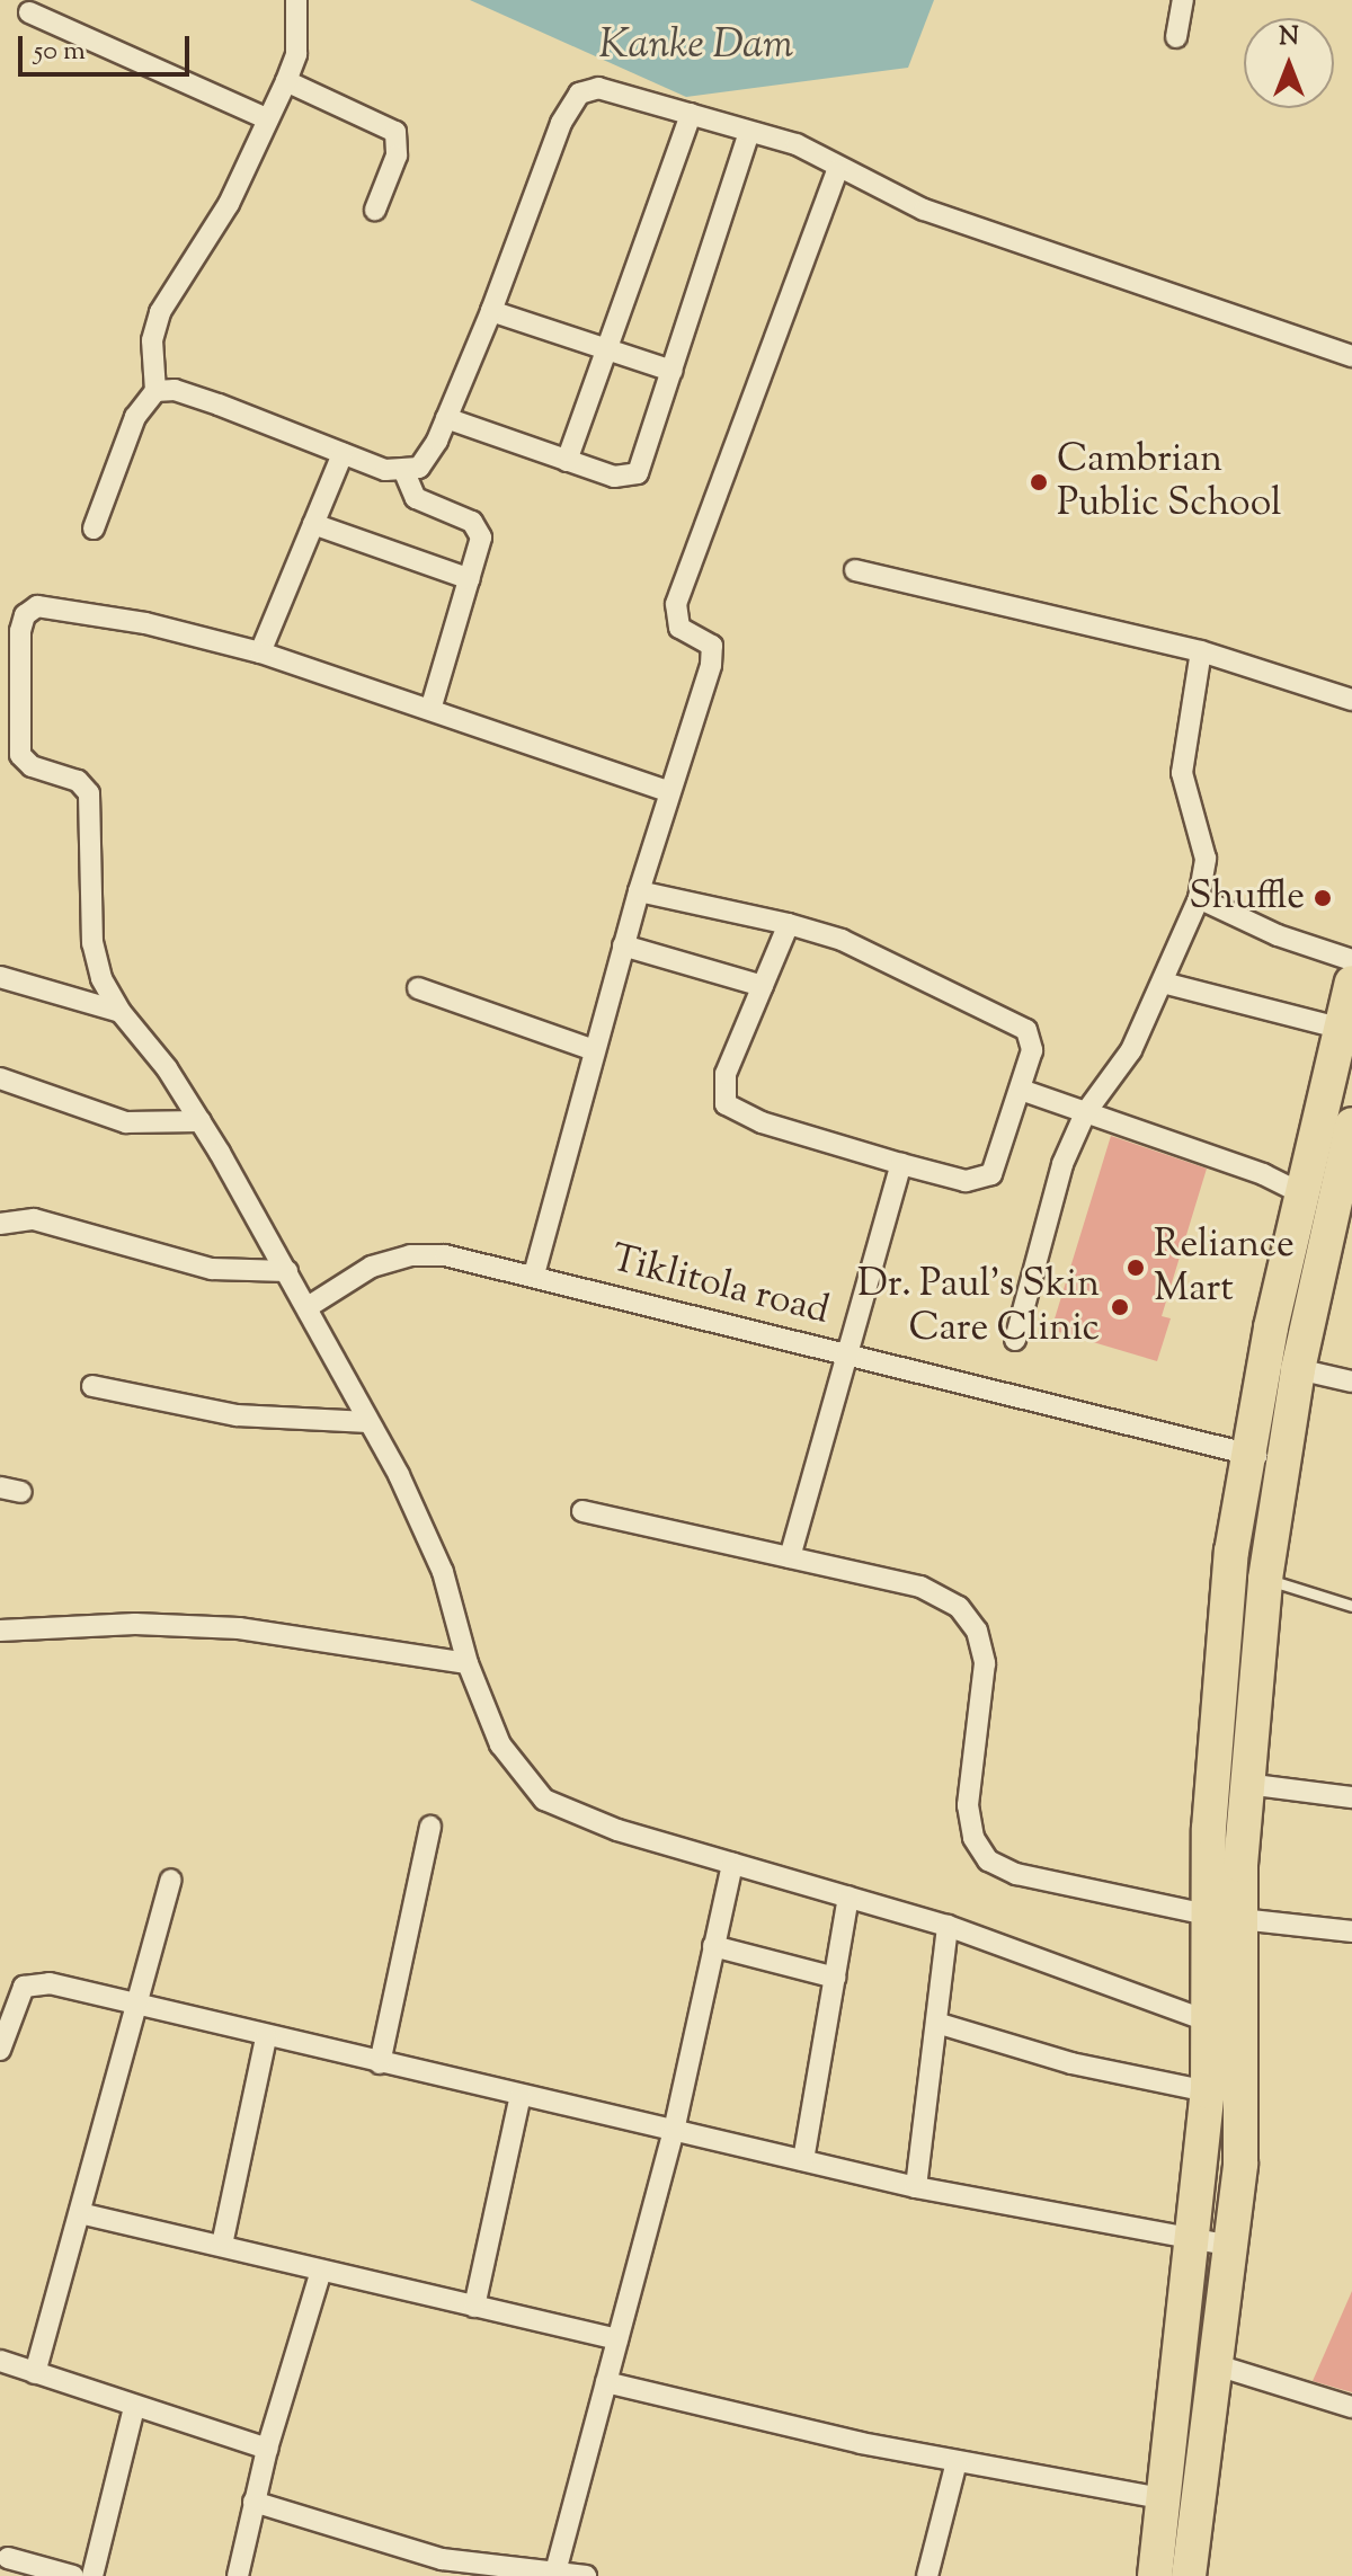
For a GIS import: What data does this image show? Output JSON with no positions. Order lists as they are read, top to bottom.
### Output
{
  "streets": {
    "street": ["Tiklitola road"]
  },
  "water": ["Kanke Dam"],
  "places": [
    "Cambrian Public School",
    "Shuffle",
    "Reliance Mart",
    "Dr. Paul's Skin Care Clinic"
  ],
  "scale_bar": "50 m",
  "north": "top"
}
